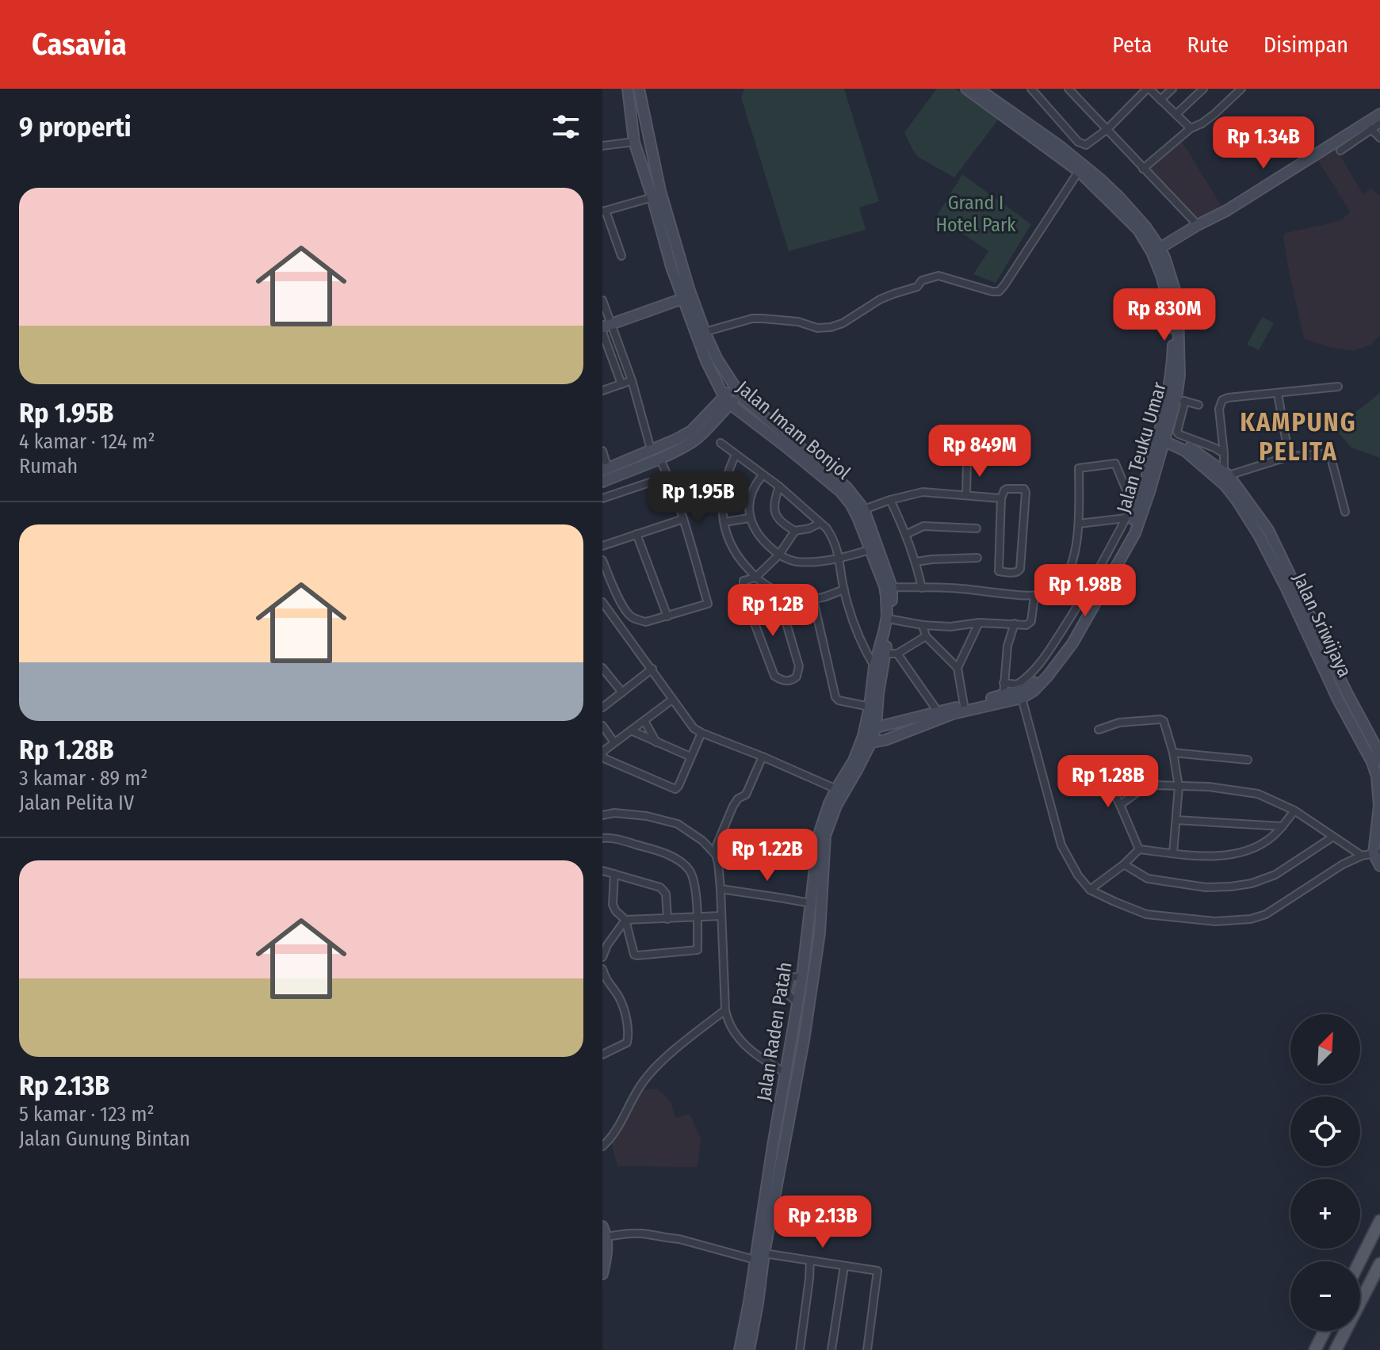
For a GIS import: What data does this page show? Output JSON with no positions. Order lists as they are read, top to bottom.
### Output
{
  "streets": {
    "main road": [
      "Jalan Imam Bonjol",
      "Jalan Teuku Umar",
      "Jalan Sriwijaya",
      "Jalan Raden Patah"
    ]
  },
  "crossings": [
    ["Jalan Imam Bonjol", "Jalan Teuku Umar"],
    ["Jalan Imam Bonjol", "Jalan Raden Patah"],
    ["Jalan Teuku Umar", "Jalan Sriwijaya"],
    ["Jalan Teuku Umar", "Jalan Raden Patah"]
  ],
  "districts": ["KAMPUNG PELITA"],
  "parks": ["Grand I Hotel Park"],
  "north": "top right",
  "page": {
    "header": "Casavia",
    "nav": ["Peta", "Rute", "Disimpan"],
    "heading": "9 properti",
    "price": [
      "Rp 1.34B",
      "Rp 830M",
      "Rp 849M",
      "Rp 1.95B",
      "Rp 1.98B",
      "Rp 1.2B",
      "Rp 1.28B",
      "Rp 1.22B",
      "Rp 2.13B"
    ],
    "list": [
      {
        "name": "Rp 1.95B",
        "note": "4 kamar · 124 m² · Rumah"
      },
      {
        "name": "Rp 1.28B",
        "note": "3 kamar · 89 m² · Jalan Pelita IV"
      },
      {
        "name": "Rp 2.13B",
        "note": "5 kamar · 123 m² · Jalan Gunung Bintan"
      }
    ],
    "map_buttons": ["+", "−"]
  }
}
